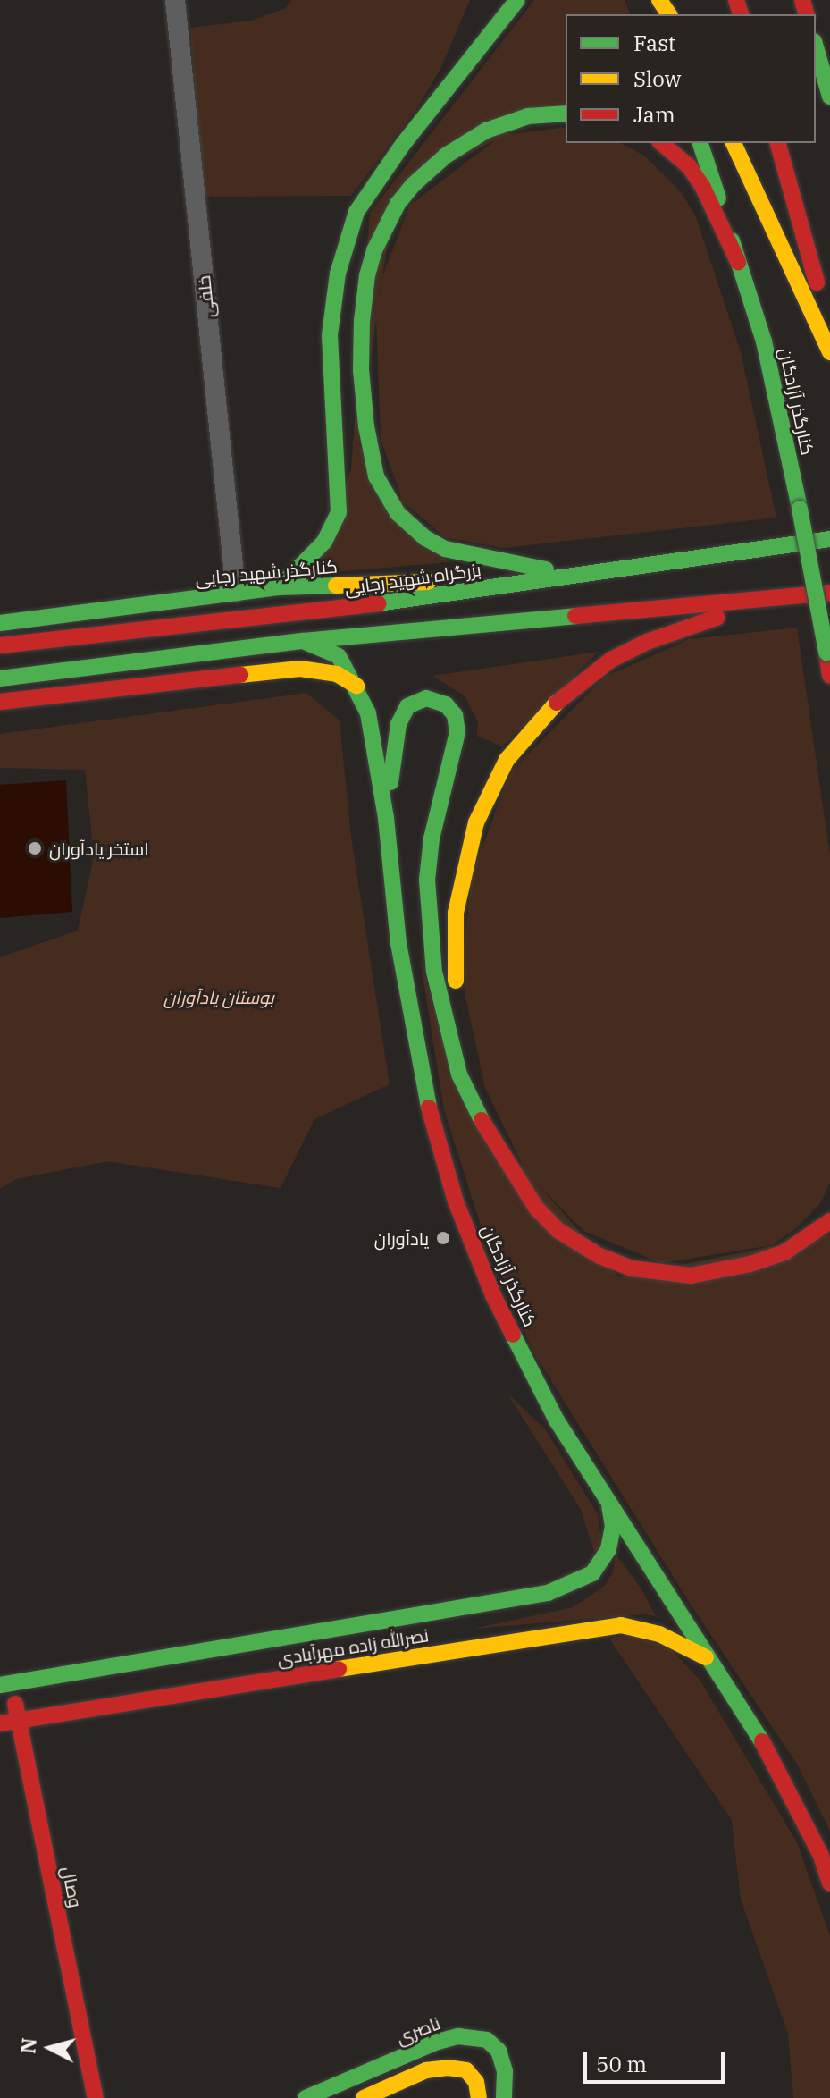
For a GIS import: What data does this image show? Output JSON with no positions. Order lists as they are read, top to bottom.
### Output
{
  "streets": {
    "main road": [
      "کنارگذر آزادگان",
      "کنارگذر شهید رجایی",
      "بزرگراه شهید رجایی",
      "نصرالله زاده مهرآبادی",
      "وصال",
      "ناصری"
    ],
    "street": ["خلفی"]
  },
  "crossings": [
    ["خلفی", "کنارگذر شهید رجایی"],
    ["کنارگذر آزادگان", "نصرالله زاده مهرآبادی"],
    ["کنارگذر شهید رجایی", "بزرگراه شهید رجایی"],
    ["نصرالله زاده مهرآبادی", "وصال"]
  ],
  "parks": ["بوستان یادآوران"],
  "places": ["استخر یادآوران", "یادآوران"],
  "legend": ["Fast", "Slow", "Jam"],
  "scale_bar": "50 m",
  "north": "left"
}
